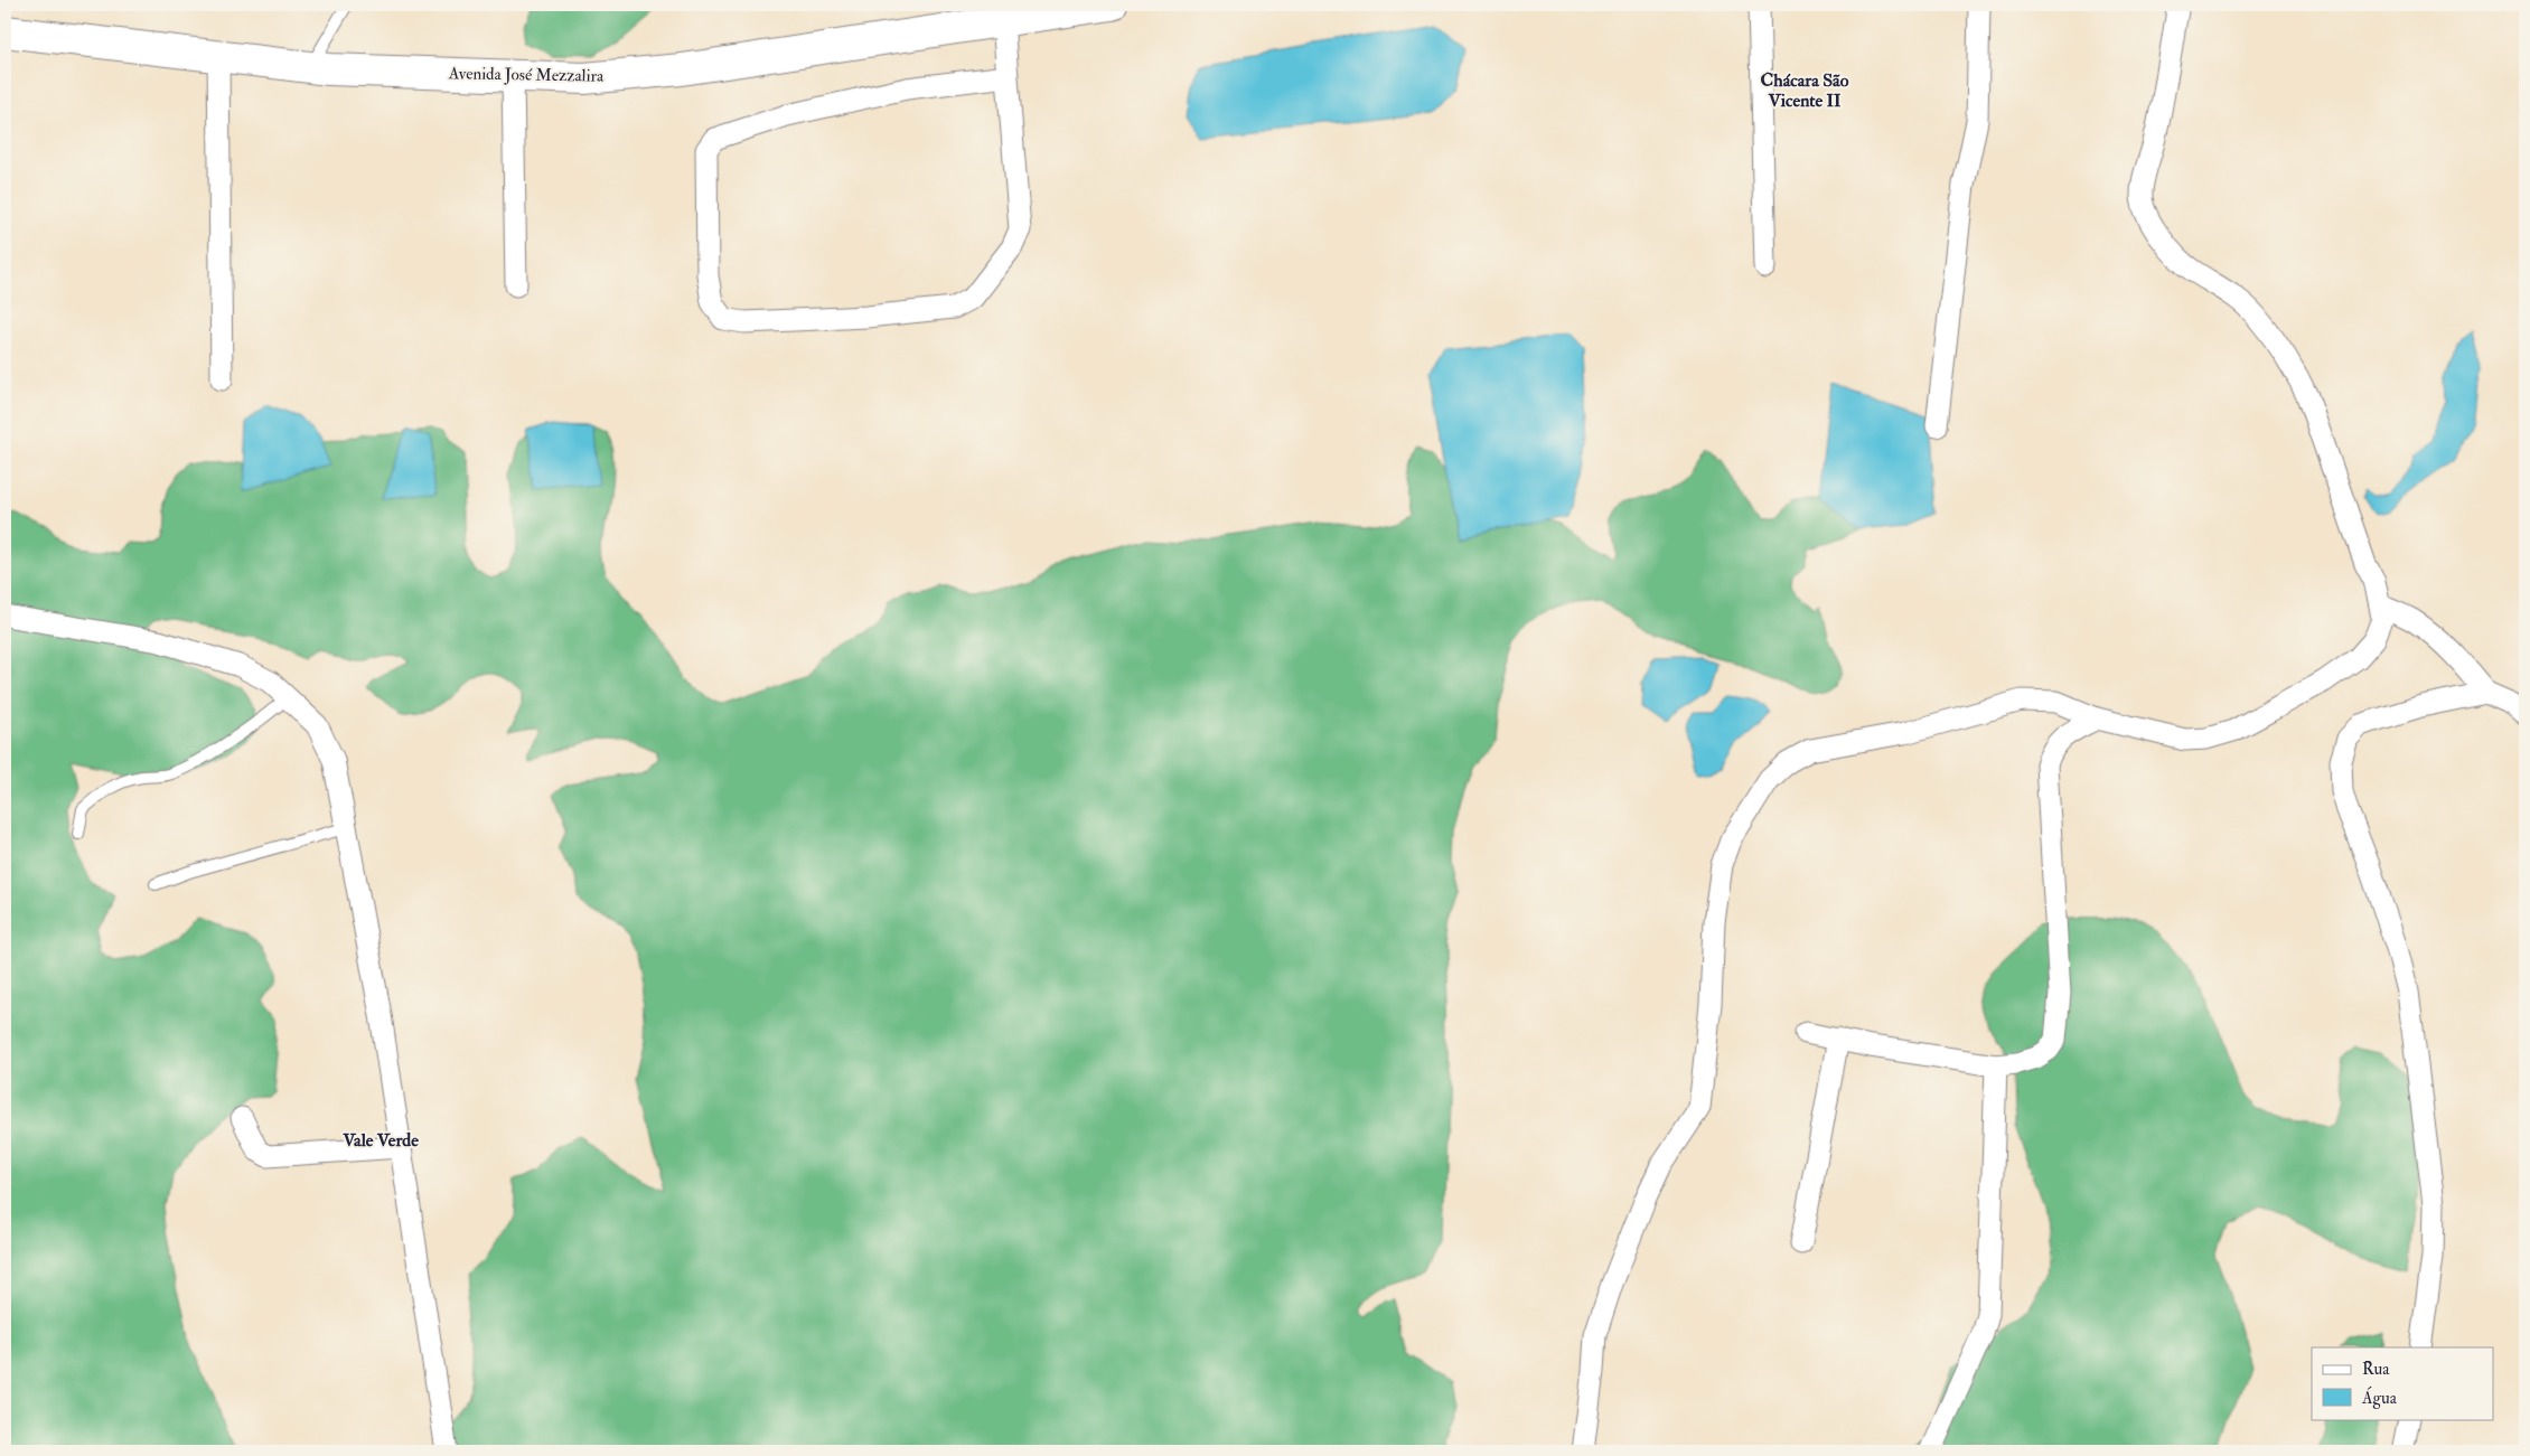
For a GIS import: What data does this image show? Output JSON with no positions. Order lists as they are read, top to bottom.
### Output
{
  "streets": {
    "main road": ["Avenida José Mezzalira"]
  },
  "districts": ["Chácara São Vicente II", "Vale Verde"],
  "legend": ["Rua", "Água"]
}
